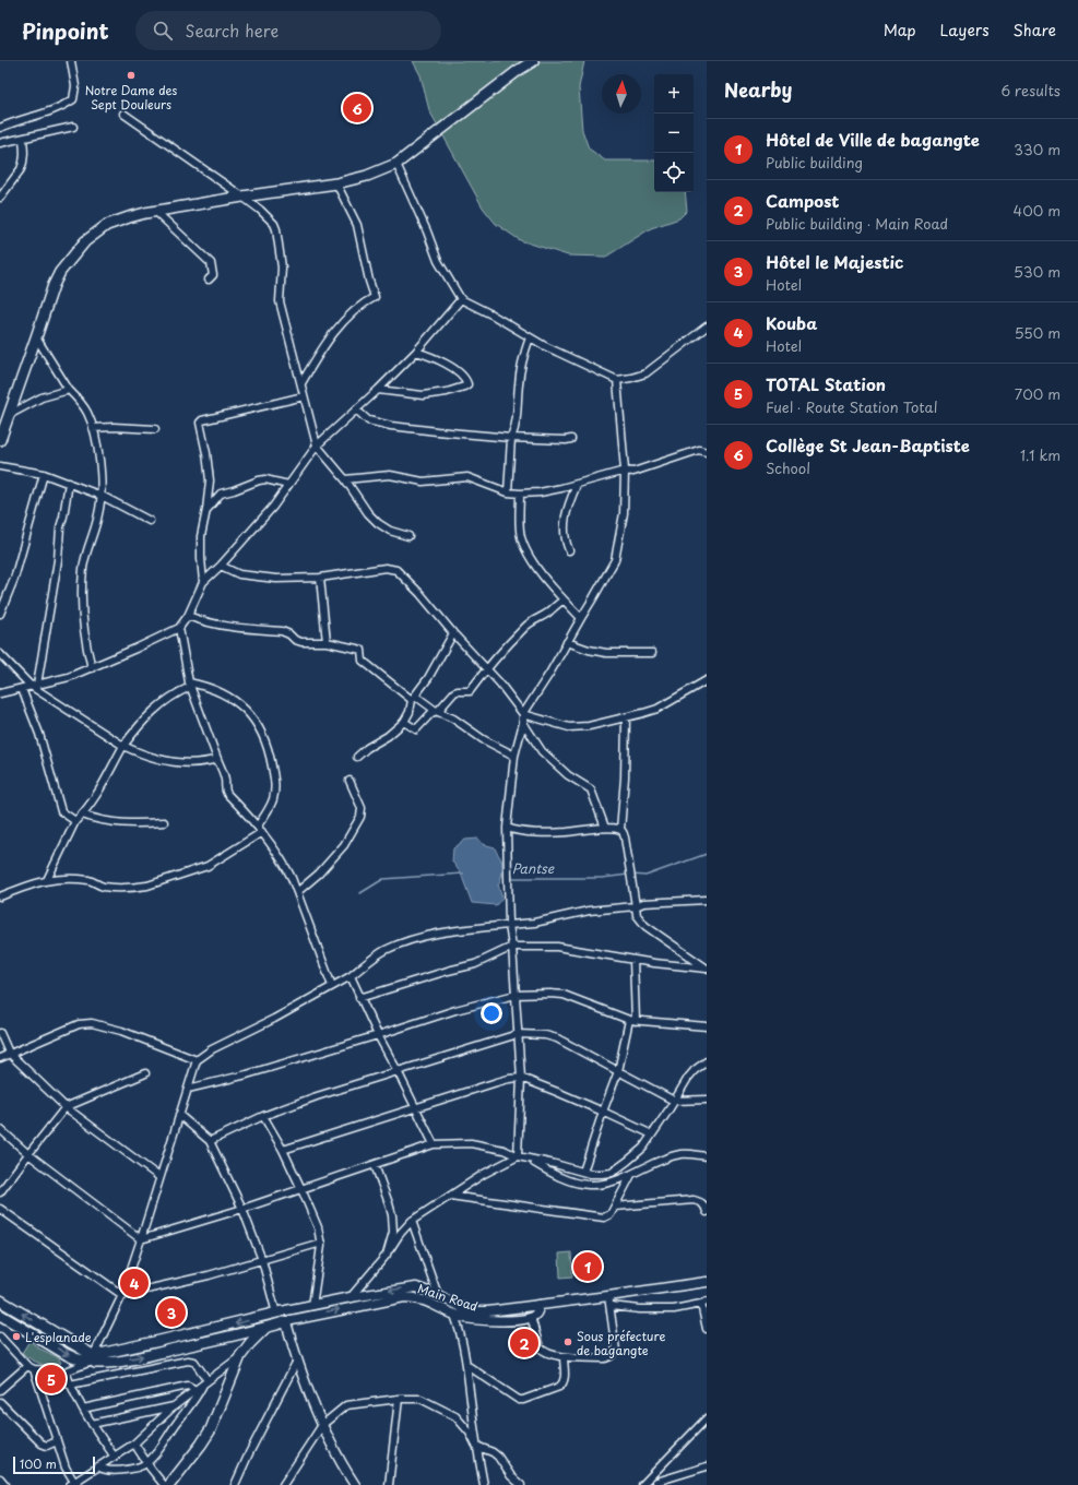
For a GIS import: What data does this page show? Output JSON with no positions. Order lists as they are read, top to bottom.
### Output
{
  "streets": {
    "street": ["Main Road"]
  },
  "water": ["Pantse"],
  "places": ["Notre Dame des Sept Douleurs", "L'esplanade", "Sous préfecture de bagangte"],
  "scale_bar": "100 m",
  "north": "top",
  "page": {
    "header": "Pinpoint",
    "search": "Search here",
    "nav": ["Map", "Layers", "Share"],
    "heading": ["Nearby", "6 results"],
    "map_buttons": ["+", "−"],
    "pins": [
      "6",
      "1",
      "4",
      "3",
      "2",
      "5"
    ],
    "list": [
      {
        "mark": "1",
        "name": "Hôtel de Ville de bagangte",
        "note": "Public building",
        "value": "330 m"
      },
      {
        "mark": "2",
        "name": "Campost",
        "note": "Public building · Main Road",
        "value": "400 m"
      },
      {
        "mark": "3",
        "name": "Hôtel le Majestic",
        "note": "Hotel",
        "value": "530 m"
      },
      {
        "mark": "4",
        "name": "Kouba",
        "note": "Hotel",
        "value": "550 m"
      },
      {
        "mark": "5",
        "name": "TOTAL Station",
        "note": "Fuel · Route Station Total",
        "value": "700 m"
      },
      {
        "mark": "6",
        "name": "Collège St Jean-Baptiste",
        "note": "School",
        "value": "1.1 km"
      }
    ],
    "scale": "100 m"
  }
}
